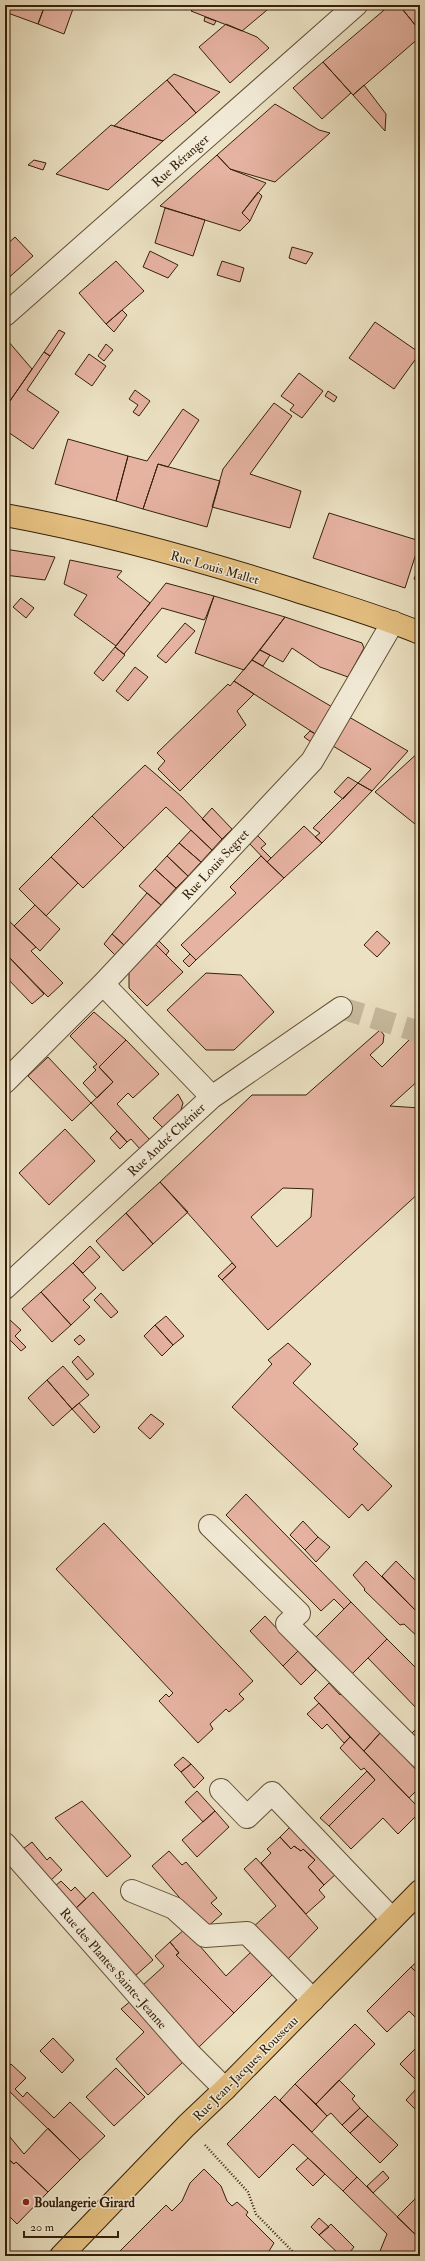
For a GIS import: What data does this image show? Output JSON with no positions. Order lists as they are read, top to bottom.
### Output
{
  "streets": {
    "main road": ["Rue Louis Mallet", "Rue Jean-Jacques Rousseau"],
    "street": [
      "Rue Béranger",
      "Rue Louis Segret",
      "Rue André Chénier",
      "Rue des Plantes Sainte-Jeanne"
    ]
  },
  "crossings": [
    ["Rue Louis Mallet", "Rue Louis Segret"],
    ["Rue Louis Segret", "Rue André Chénier"],
    ["Rue des Plantes Sainte-Jeanne", "Rue Jean-Jacques Rousseau"]
  ],
  "places": ["Boulangerie Girard"],
  "scale_bar": "20 m"
}
